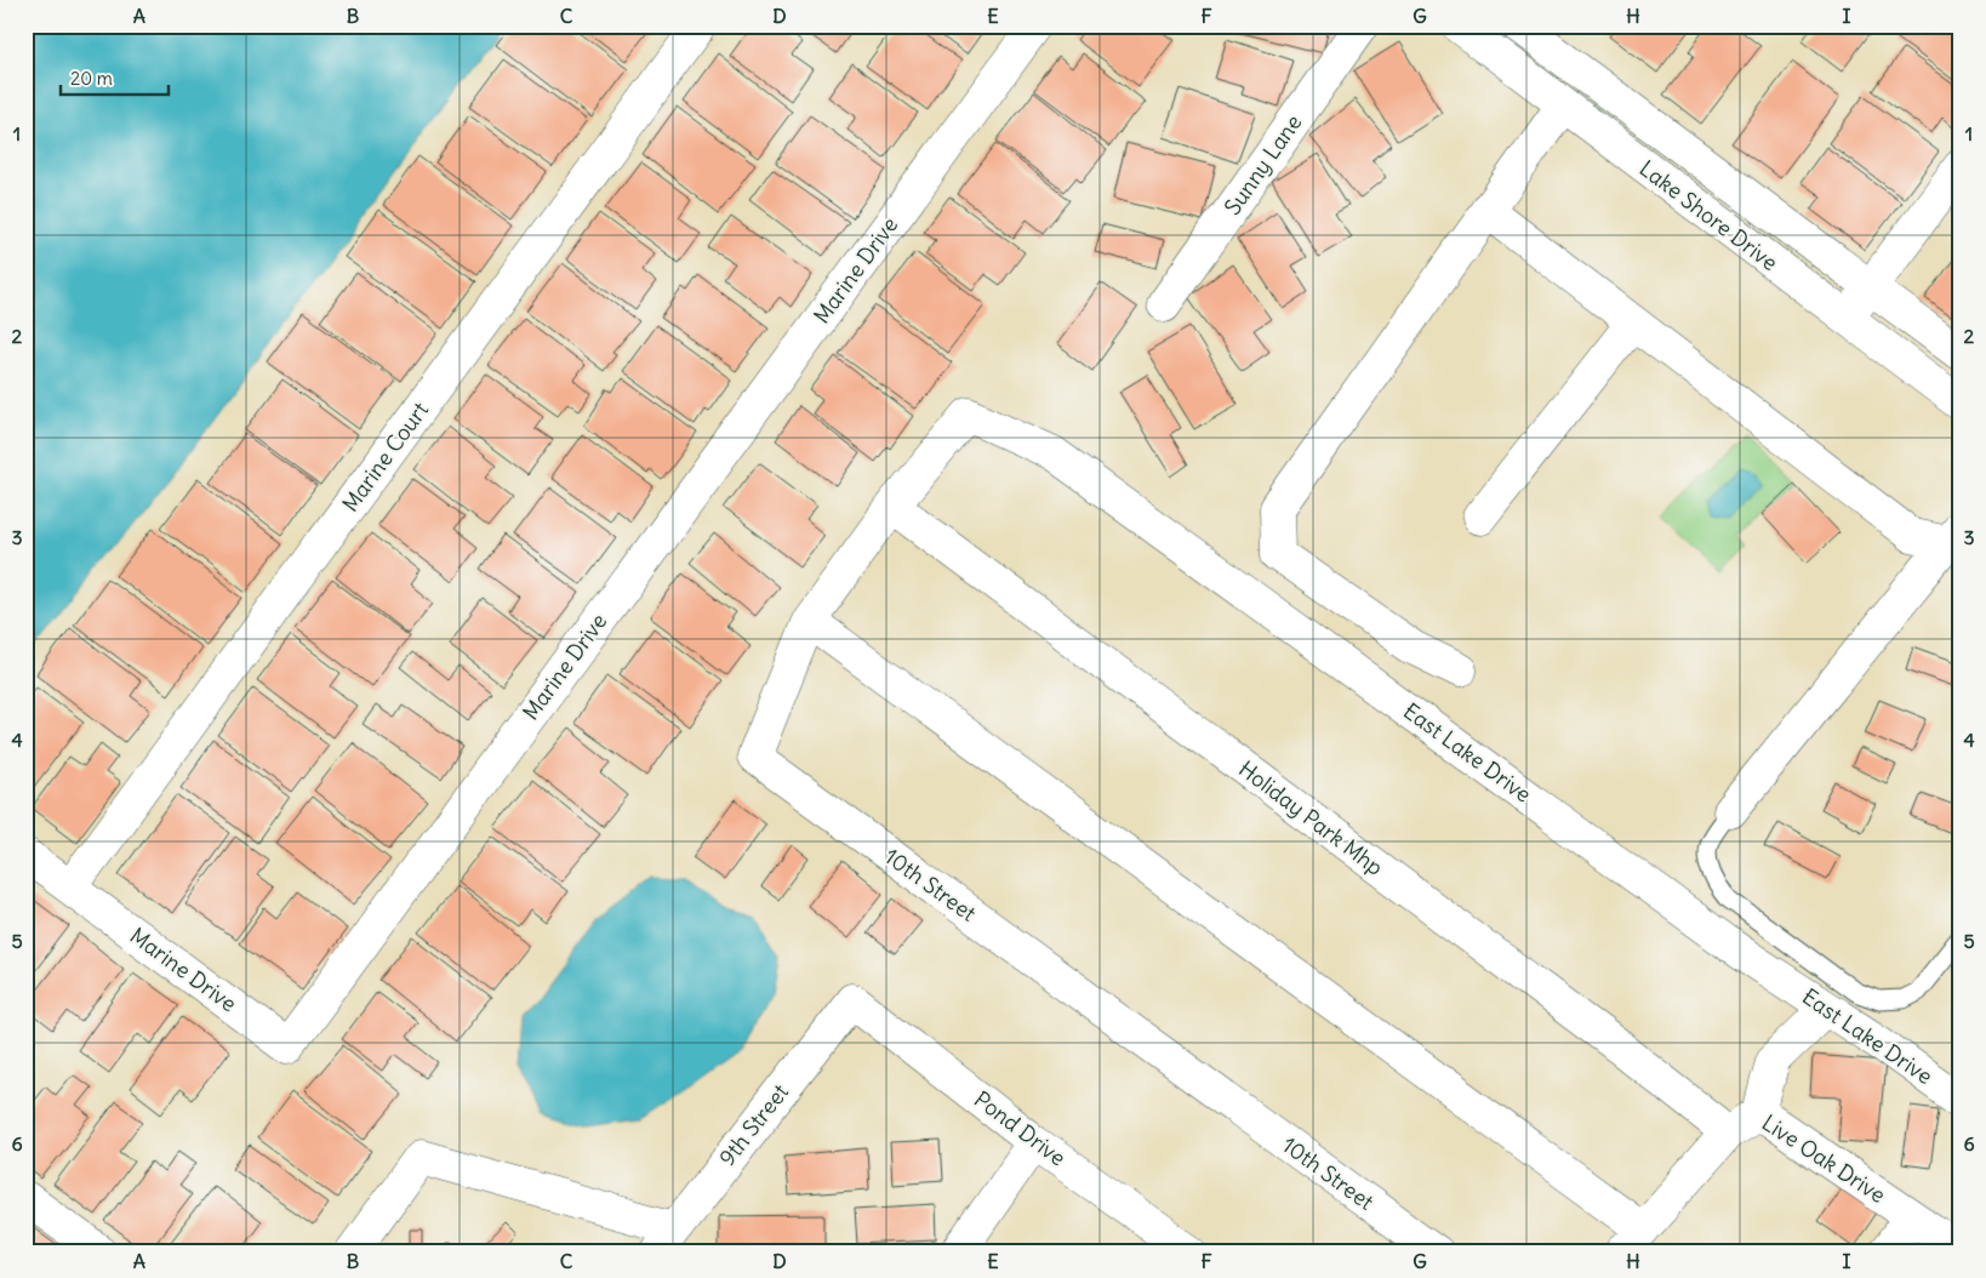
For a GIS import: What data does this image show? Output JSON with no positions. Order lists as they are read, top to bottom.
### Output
{
  "streets": {
    "street": [
      "Sunny Lane",
      "Lake Shore Drive",
      "Marine Drive",
      "Marine Court",
      "East Lake Drive",
      "Holiday Park Mhp",
      "10th Street",
      "9th Street",
      "Pond Drive",
      "Live Oak Drive"
    ]
  },
  "crossings": [
    ["Marine Drive", "Marine Court"],
    ["East Lake Drive", "10th Street"],
    ["Holiday Park Mhp", "10th Street"],
    ["Holiday Park Mhp", "Live Oak Drive"],
    ["9th Street", "Pond Drive"]
  ],
  "scale_bar": "20 m",
  "grid": {
    "columns": [
      "A",
      "B",
      "C",
      "D",
      "E",
      "F",
      "G",
      "H",
      "I"
    ],
    "rows": [
      "1",
      "2",
      "3",
      "4",
      "5",
      "6"
    ]
  }
}
